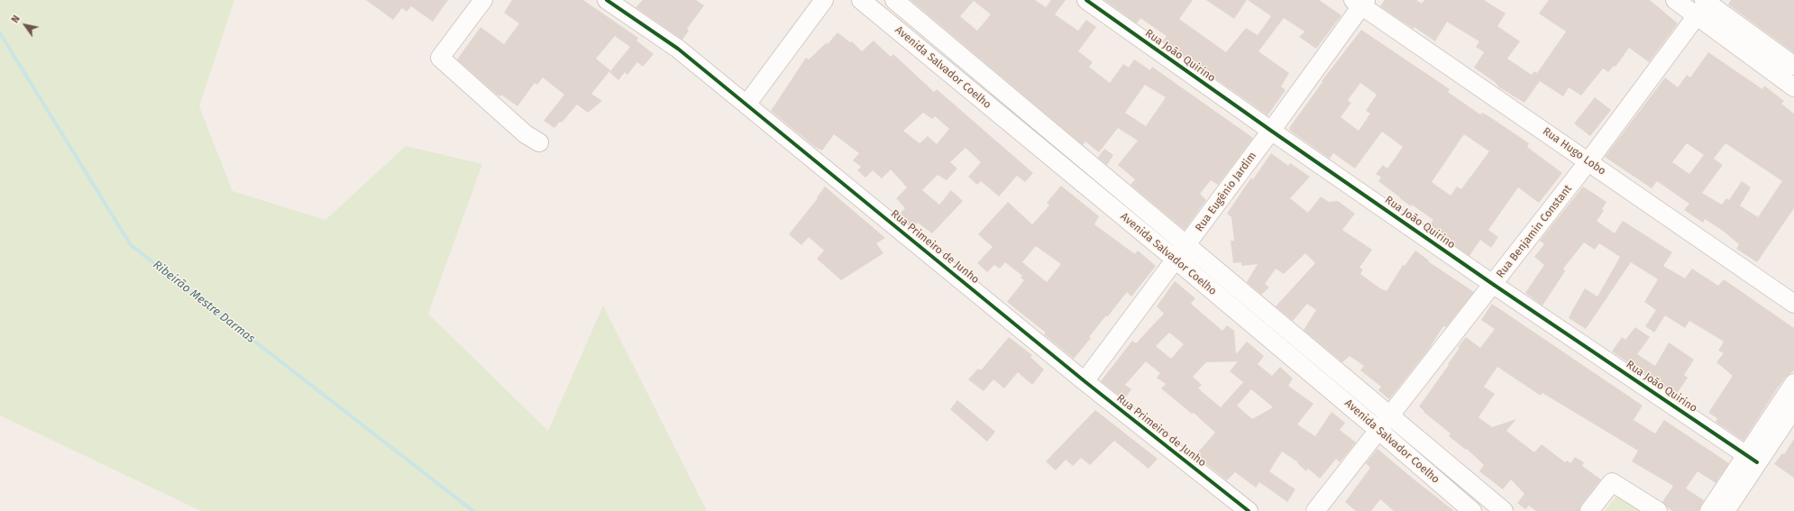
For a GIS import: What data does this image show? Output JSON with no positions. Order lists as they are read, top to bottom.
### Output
{
  "streets": {
    "street": [
      "Rua João Quirino",
      "Avenida Salvador Coelho",
      "Rua Hugo Lobo",
      "Rua Eugênio Jardim",
      "Rua Benjamin Constant",
      "Rua Primeiro de Junho"
    ]
  },
  "crossings": [
    ["Rua João Quirino", "Rua Eugênio Jardim"],
    ["Rua João Quirino", "Rua Benjamin Constant"],
    ["Avenida Salvador Coelho", "Rua Eugênio Jardim"],
    ["Avenida Salvador Coelho", "Rua Benjamin Constant"],
    ["Rua Hugo Lobo", "Rua Eugênio Jardim"],
    ["Rua Hugo Lobo", "Rua Benjamin Constant"],
    ["Rua Eugênio Jardim", "Rua Primeiro de Junho"]
  ],
  "water": ["Ribeirão Mestre Darmas"],
  "north": "top left"
}
